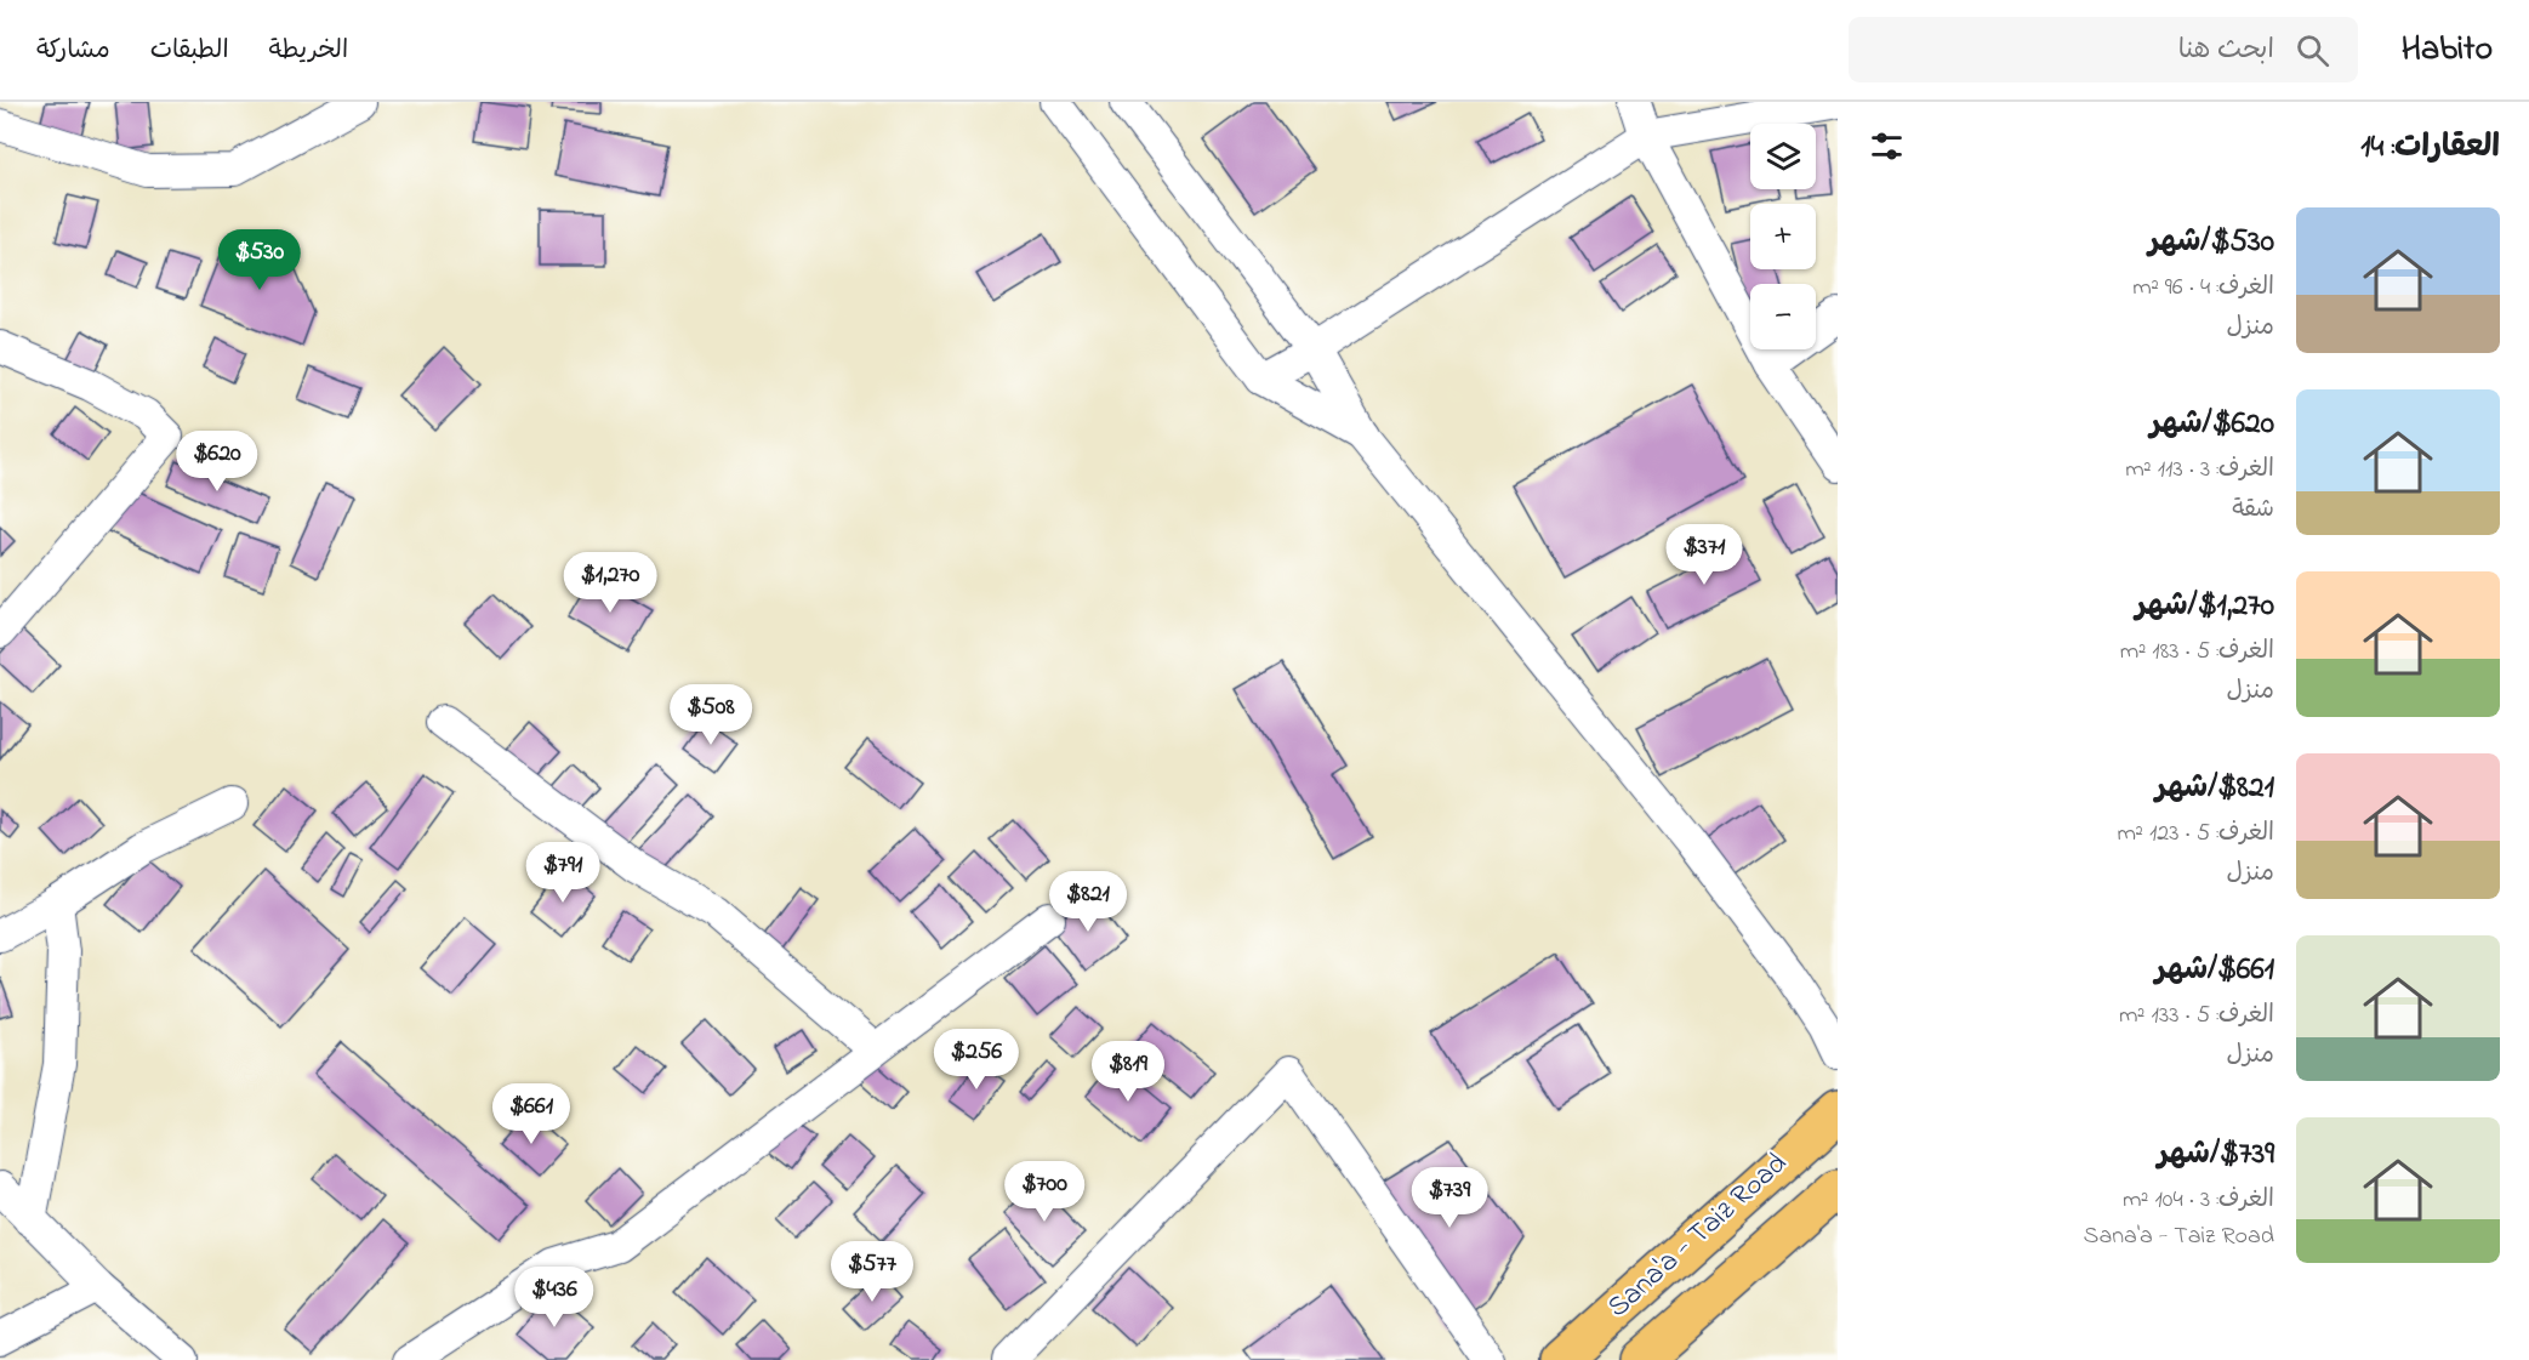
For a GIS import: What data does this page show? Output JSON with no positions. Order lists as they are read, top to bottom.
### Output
{
  "streets": {
    "highway": ["Sana'a - Taiz Road"]
  },
  "page": {
    "header": "Habito",
    "search": "ابحث هنا",
    "nav": ["الخريطة", "الطبقات", "مشاركة"],
    "heading": "العقارات: 14",
    "map_buttons": ["+", "−"],
    "list": [
      {
        "name": "$530/شهر",
        "note": "الغرف: 4 · 96 m² · منزل"
      },
      {
        "name": "$620/شهر",
        "note": "الغرف: 3 · 113 m² · شقة"
      },
      {
        "name": "$1,270/شهر",
        "note": "الغرف: 5 · 183 m² · منزل"
      },
      {
        "name": "$821/شهر",
        "note": "الغرف: 5 · 123 m² · منزل"
      },
      {
        "name": "$661/شهر",
        "note": "الغرف: 5 · 133 m² · منزل"
      },
      {
        "name": "$739/شهر",
        "note": "الغرف: 3 · 104 m² · Sana'a - Taiz Road"
      }
    ],
    "price": [
      "$530",
      "$620",
      "$371",
      "$1,270",
      "$508",
      "$791",
      "$821",
      "$256",
      "$819",
      "$661",
      "$700",
      "$739",
      "$577",
      "$436"
    ]
  }
}
